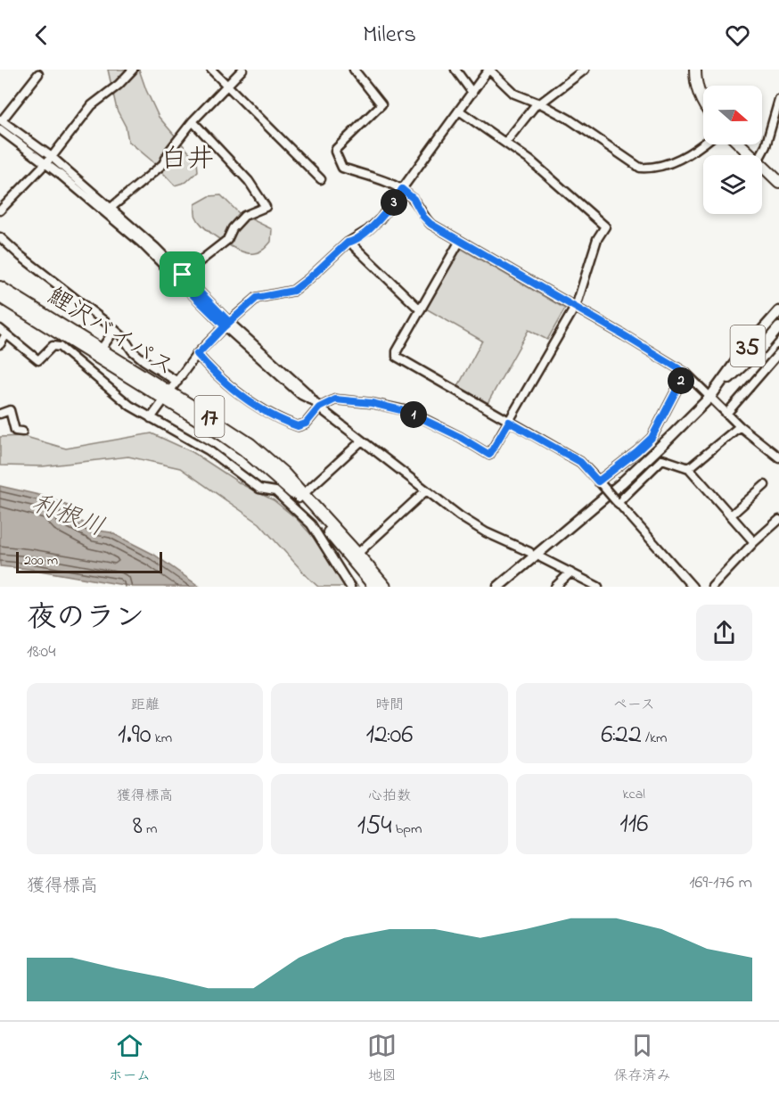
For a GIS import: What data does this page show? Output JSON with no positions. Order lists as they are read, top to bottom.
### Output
{
  "streets": {
    "highway": ["鯉沢バイパス", "17"],
    "main road": ["35"]
  },
  "districts": ["白井"],
  "water": ["利根川"],
  "scale_bar": "200 m",
  "north": "right",
  "page": {
    "header": "Milers",
    "pins": ["3", "2", "1"],
    "scale": "200 m",
    "heading": ["夜のラン", "18:04"],
    "stats": [
      ["距離", "1.90 km"],
      ["時間", "12:06"],
      ["ペース", "6:22 /km"],
      ["獲得標高", "8 m"],
      ["心拍数", "154 bpm"],
      ["kcal", "116"]
    ],
    "chart": ["獲得標高", "169–176 m"],
    "tabs": ["ホーム", "地図", "保存済み"]
  }
}
